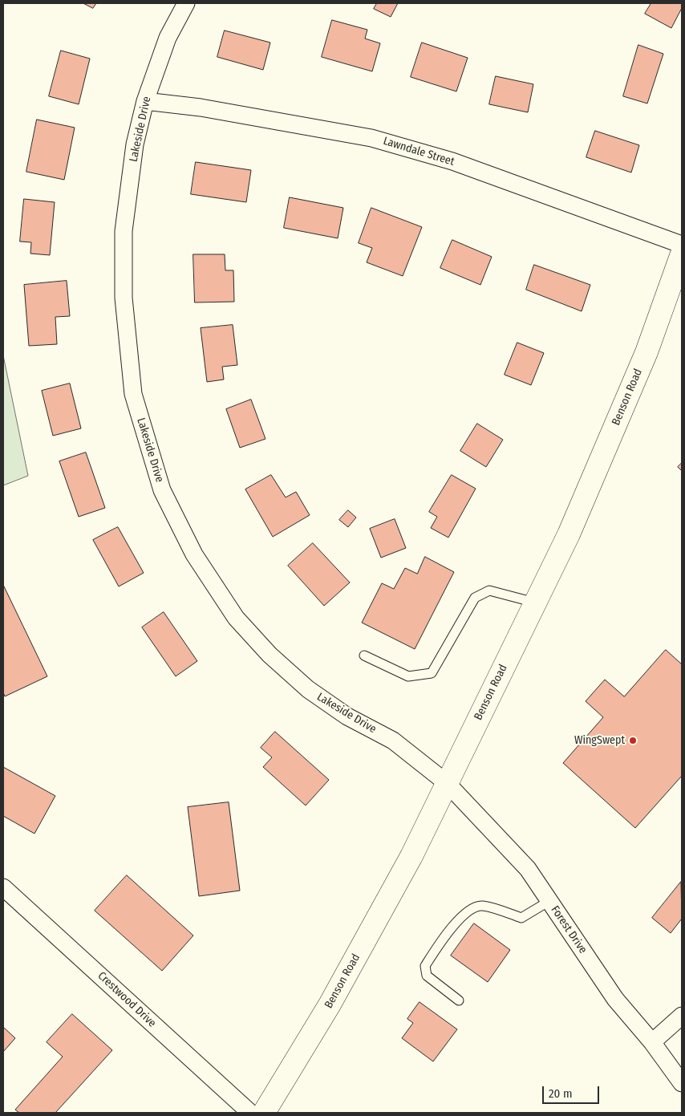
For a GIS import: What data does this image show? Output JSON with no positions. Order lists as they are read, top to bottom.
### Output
{
  "streets": {
    "main road": ["Benson Road"],
    "street": [
      "Lakeside Drive",
      "Lawndale Street",
      "Forest Drive",
      "Crestwood Drive"
    ]
  },
  "crossings": [
    ["Lakeside Drive", "Lawndale Street"],
    ["Lakeside Drive", "Benson Road"],
    ["Lakeside Drive", "Forest Drive"],
    ["Benson Road", "Forest Drive"]
  ],
  "places": ["WingSwept"],
  "scale_bar": "20 m"
}
